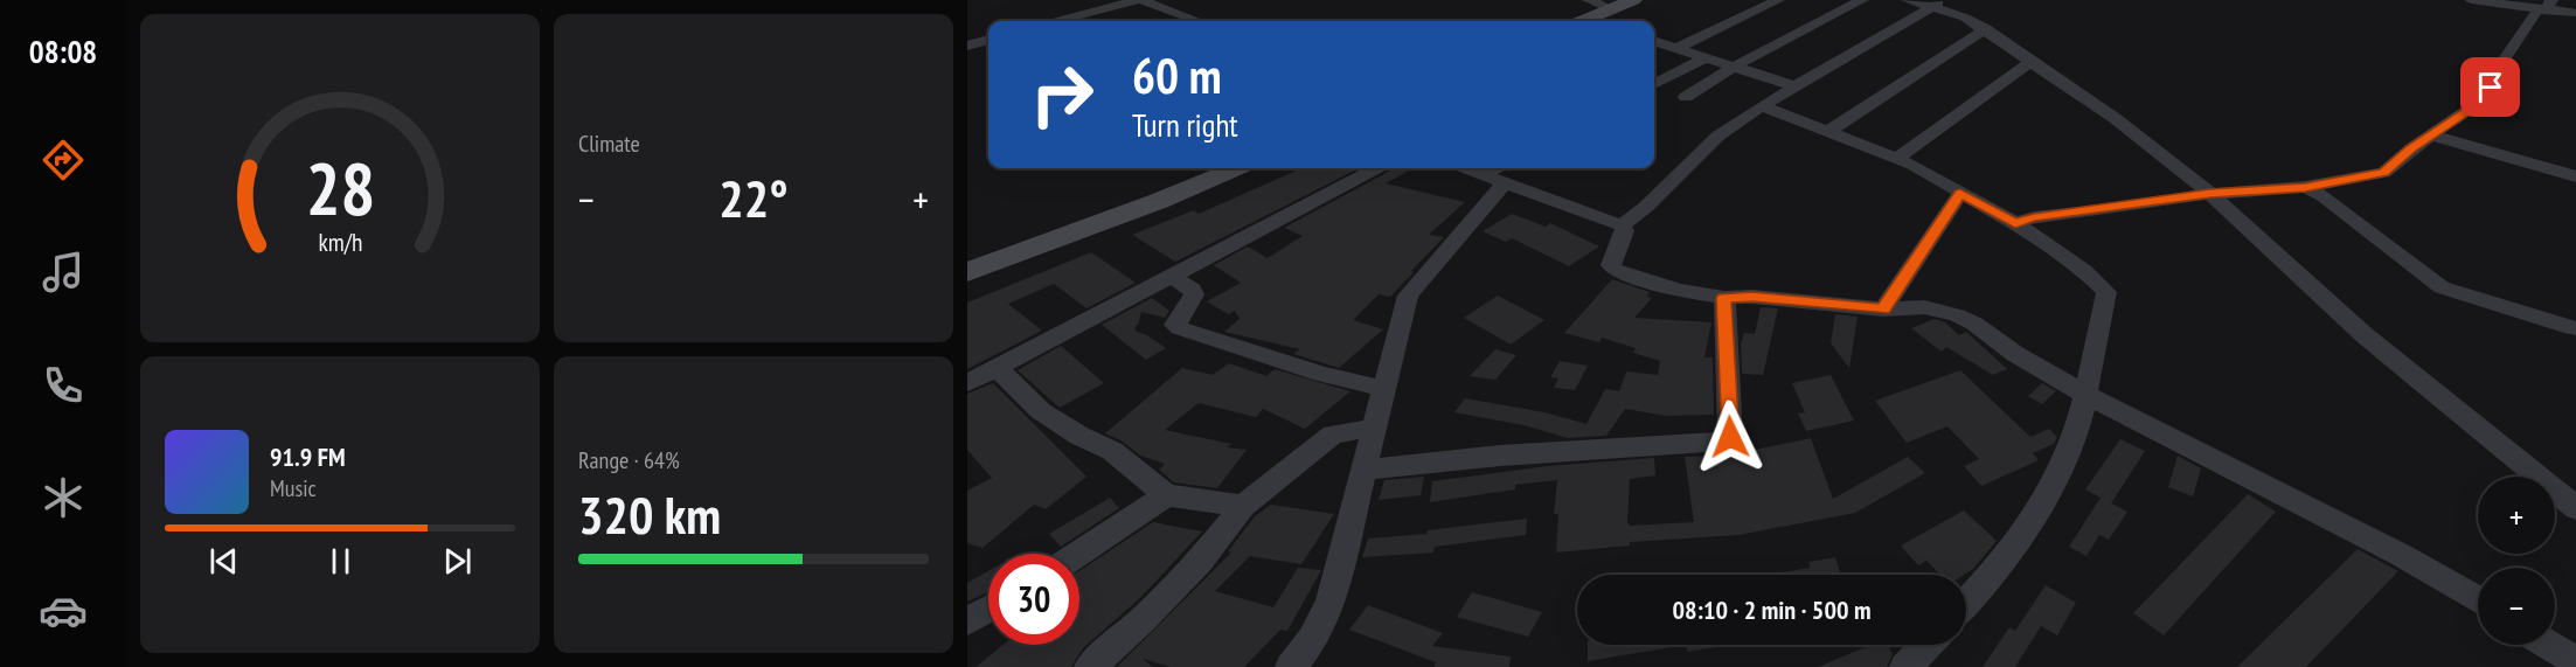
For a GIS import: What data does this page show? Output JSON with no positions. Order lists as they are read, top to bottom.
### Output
{
  "page": {
    "tabs": "08:08",
    "tile": [
      "Climate",
      ["Range · 64%", "320 km"]
    ],
    "turn": ["60 m", "Turn right"],
    "heat": ["−", "22°", "+"],
    "song": ["91.9 FM", "Music"],
    "map_buttons": ["+", "−"],
    "limit": "30",
    "trip": "08:10 · 2 min · 500 m",
    "gauge": ["28", "km/h"]
  }
}
